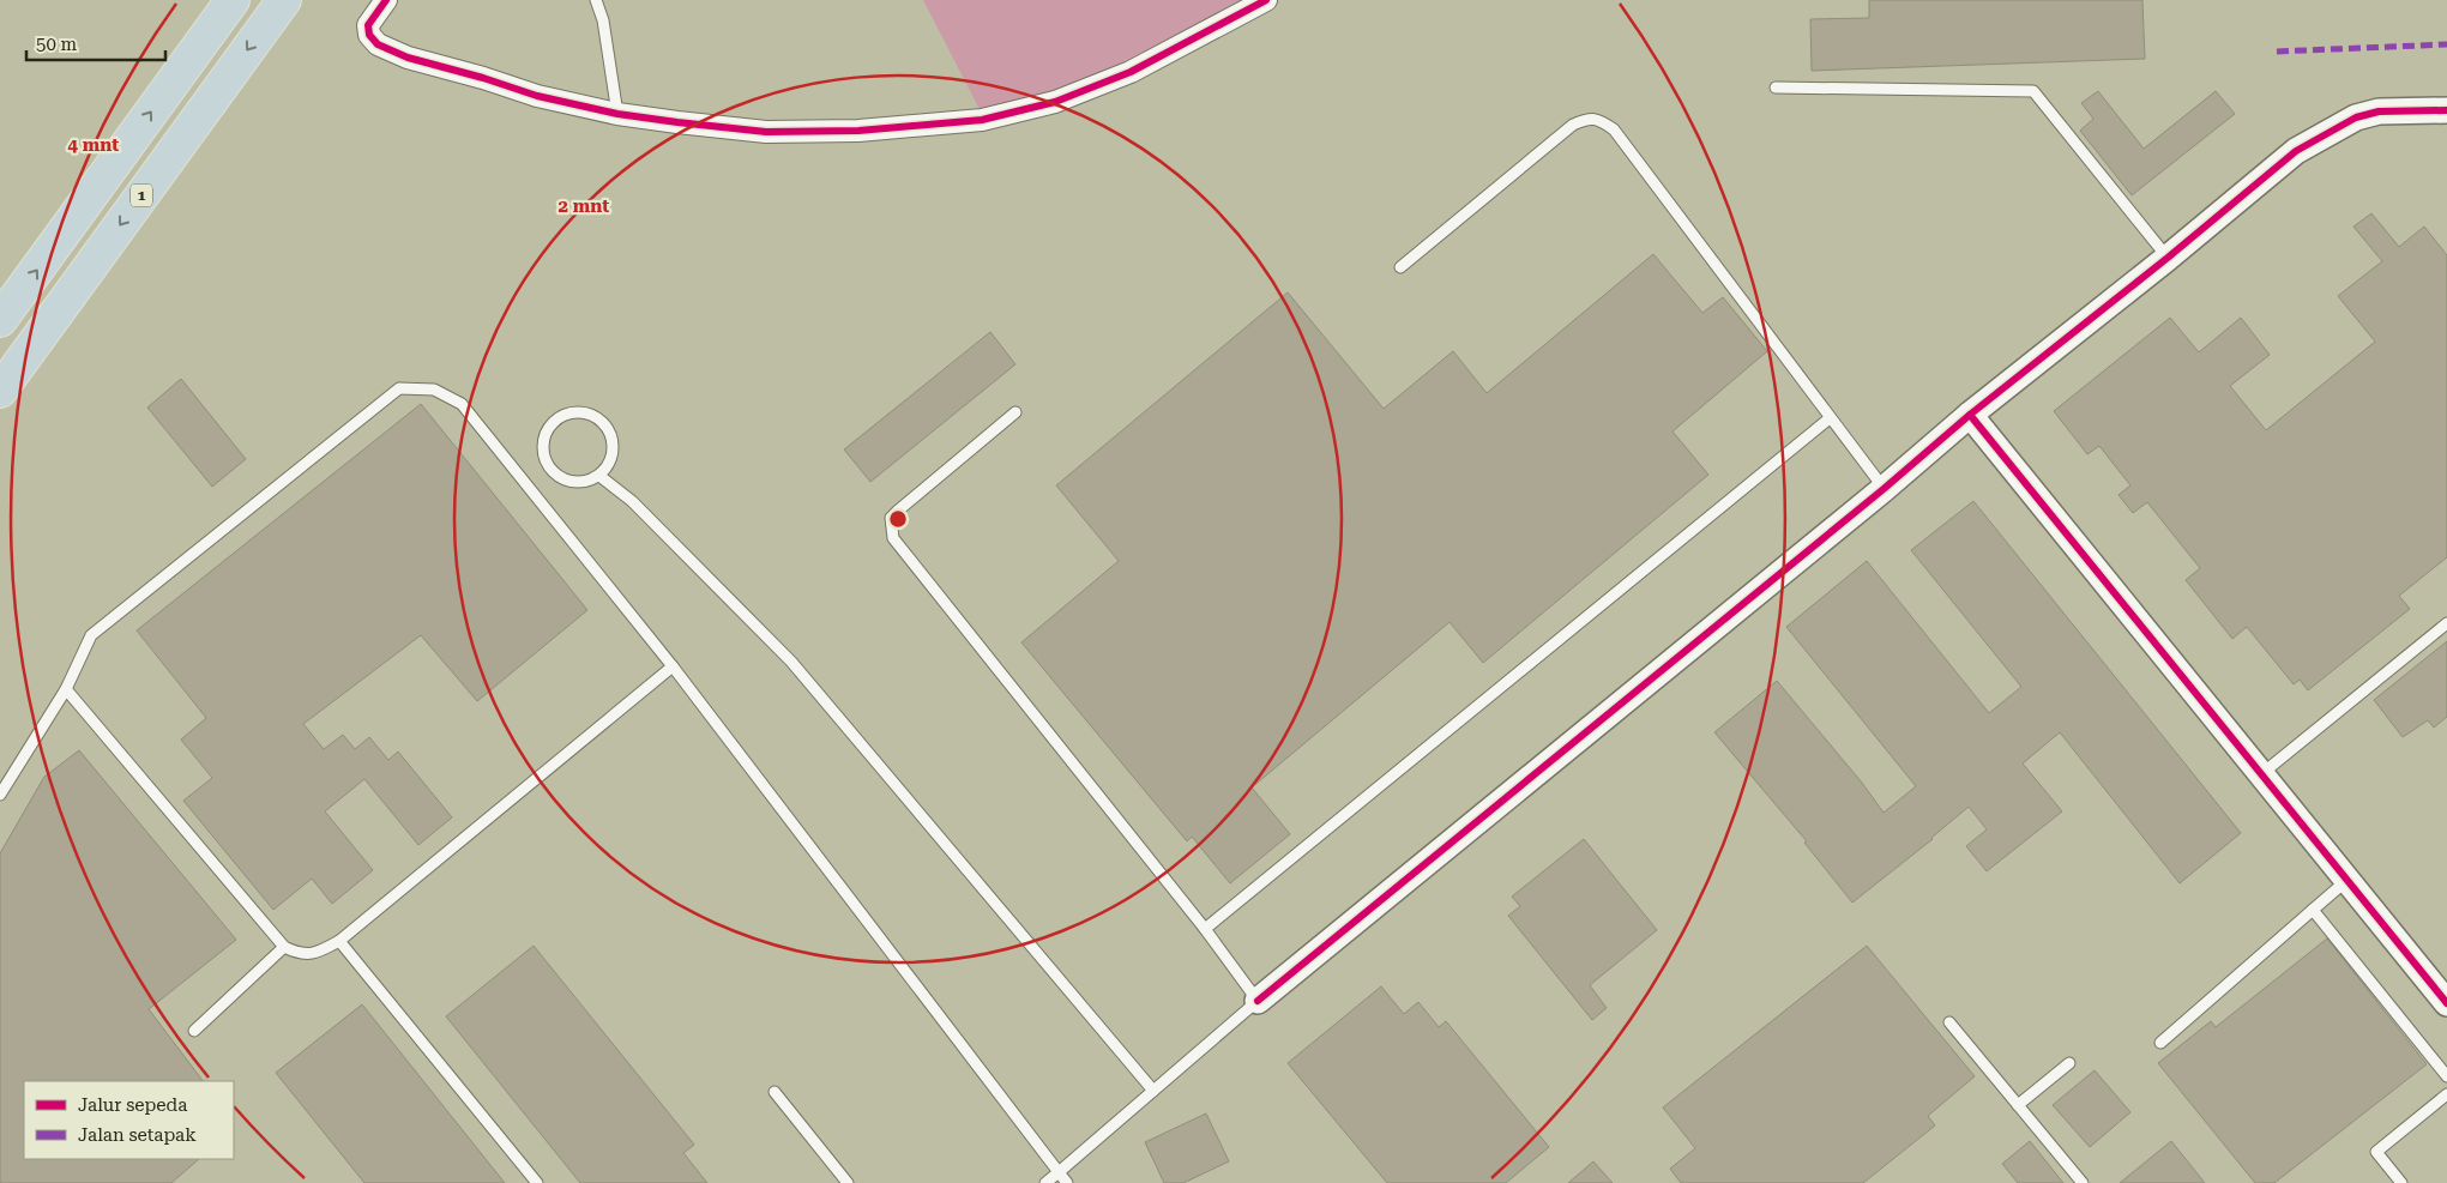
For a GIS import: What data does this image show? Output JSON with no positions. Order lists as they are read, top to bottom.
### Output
{
  "streets": {
    "highway": ["1"]
  },
  "legend": ["Jalur sepeda", "Jalan setapak"],
  "scale_bar": "50 m",
  "rings": ["4 mnt", "2 mnt"]
}
